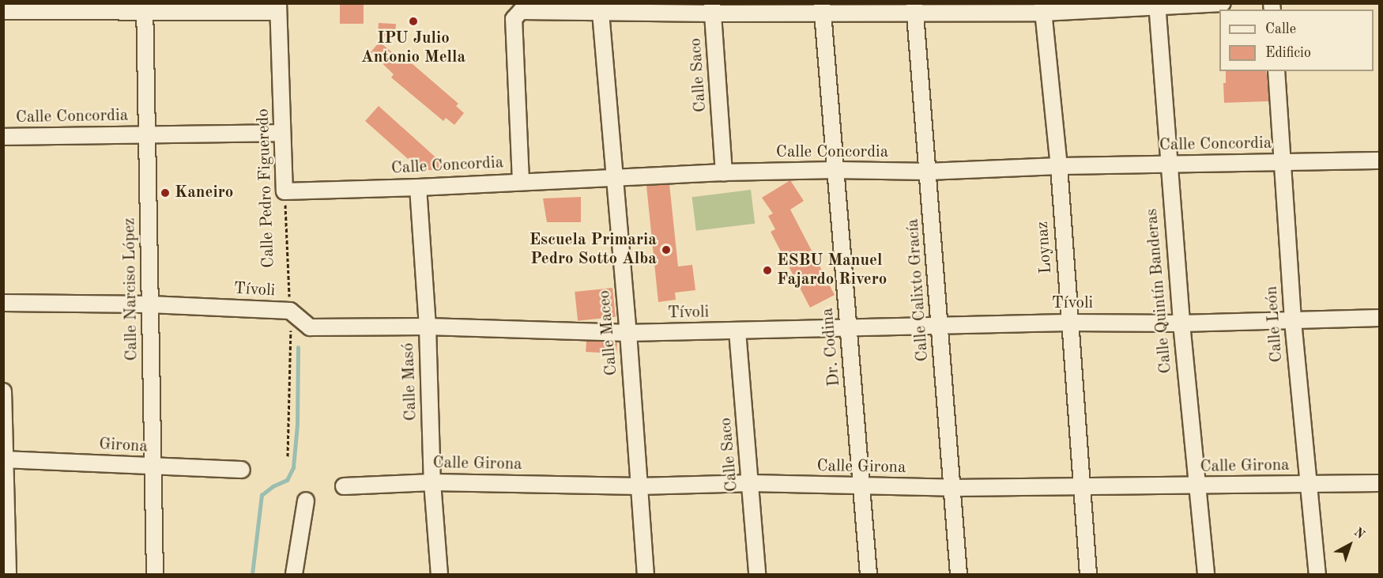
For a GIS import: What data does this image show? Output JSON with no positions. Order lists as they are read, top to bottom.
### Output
{
  "streets": {
    "street": [
      "Calle Saco",
      "Calle Concordia",
      "Calle Pedro Figueredo",
      "Loynaz",
      "Calle Narciso López",
      "Tívoli",
      "Calle Calixto Gracía",
      "Calle Quintín Banderas",
      "Calle León",
      "Calle Maceo",
      "Dr. Codina",
      "Calle Masó",
      "Girona",
      "Calle Girona"
    ]
  },
  "crossings": [
    ["Calle Saco", "Calle Concordia"],
    ["Calle Saco", "Tívoli"],
    ["Calle Saco", "Calle Girona"],
    ["Calle Concordia", "Calle Pedro Figueredo"],
    ["Calle Concordia", "Loynaz"],
    ["Calle Concordia", "Calle Narciso López"],
    ["Calle Concordia", "Calle Calixto Gracía"],
    ["Calle Concordia", "Calle Quintín Banderas"],
    ["Calle Concordia", "Calle León"],
    ["Calle Concordia", "Calle Maceo"],
    ["Calle Concordia", "Dr. Codina"],
    ["Calle Concordia", "Calle Masó"],
    ["Calle Pedro Figueredo", "Tívoli"],
    ["Loynaz", "Tívoli"],
    ["Loynaz", "Calle Girona"],
    ["Calle Narciso López", "Tívoli"],
    ["Calle Narciso López", "Girona"],
    ["Tívoli", "Calle Calixto Gracía"],
    ["Tívoli", "Calle Quintín Banderas"],
    ["Tívoli", "Calle León"],
    ["Tívoli", "Calle Maceo"],
    ["Tívoli", "Dr. Codina"],
    ["Tívoli", "Calle Masó"],
    ["Calle Calixto Gracía", "Calle Girona"],
    ["Calle Quintín Banderas", "Calle Girona"],
    ["Calle León", "Calle Girona"],
    ["Calle Maceo", "Calle Girona"],
    ["Dr. Codina", "Calle Girona"],
    ["Calle Masó", "Calle Girona"]
  ],
  "places": [
    "IPU Julio Antonio Mella",
    "Kaneiro",
    "Escuela Primaria Pedro Sotto Alba",
    "ESBU Manuel Fajardo Rivero"
  ],
  "legend": ["Calle", "Edificio"],
  "north": "top right"
}
